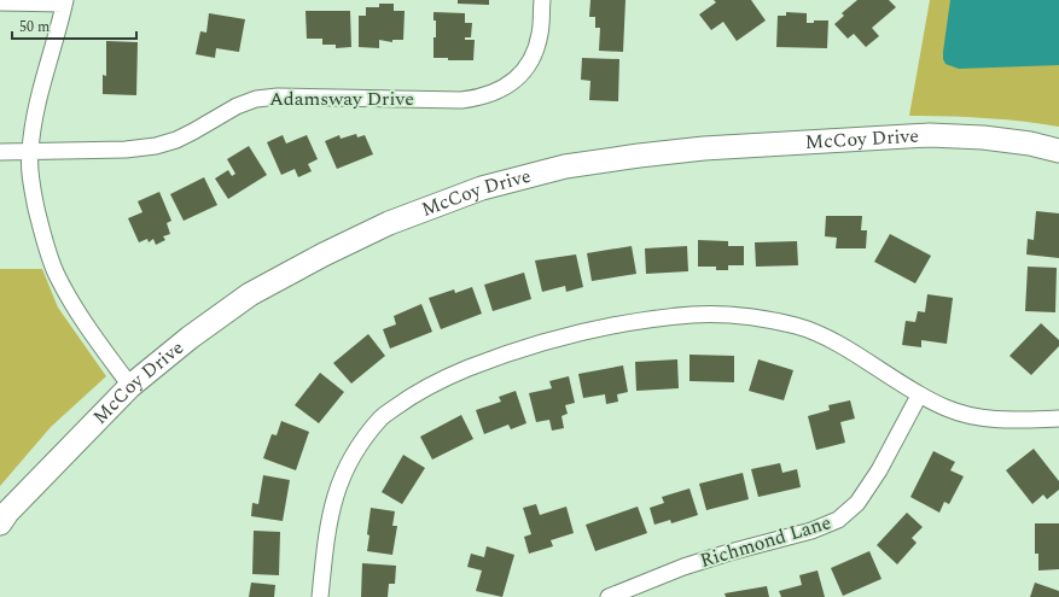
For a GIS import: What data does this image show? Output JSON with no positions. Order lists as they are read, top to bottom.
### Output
{
  "streets": {
    "street": ["Adamsway Drive", "McCoy Drive", "Richmond Lane"]
  },
  "scale_bar": "50 m"
}
